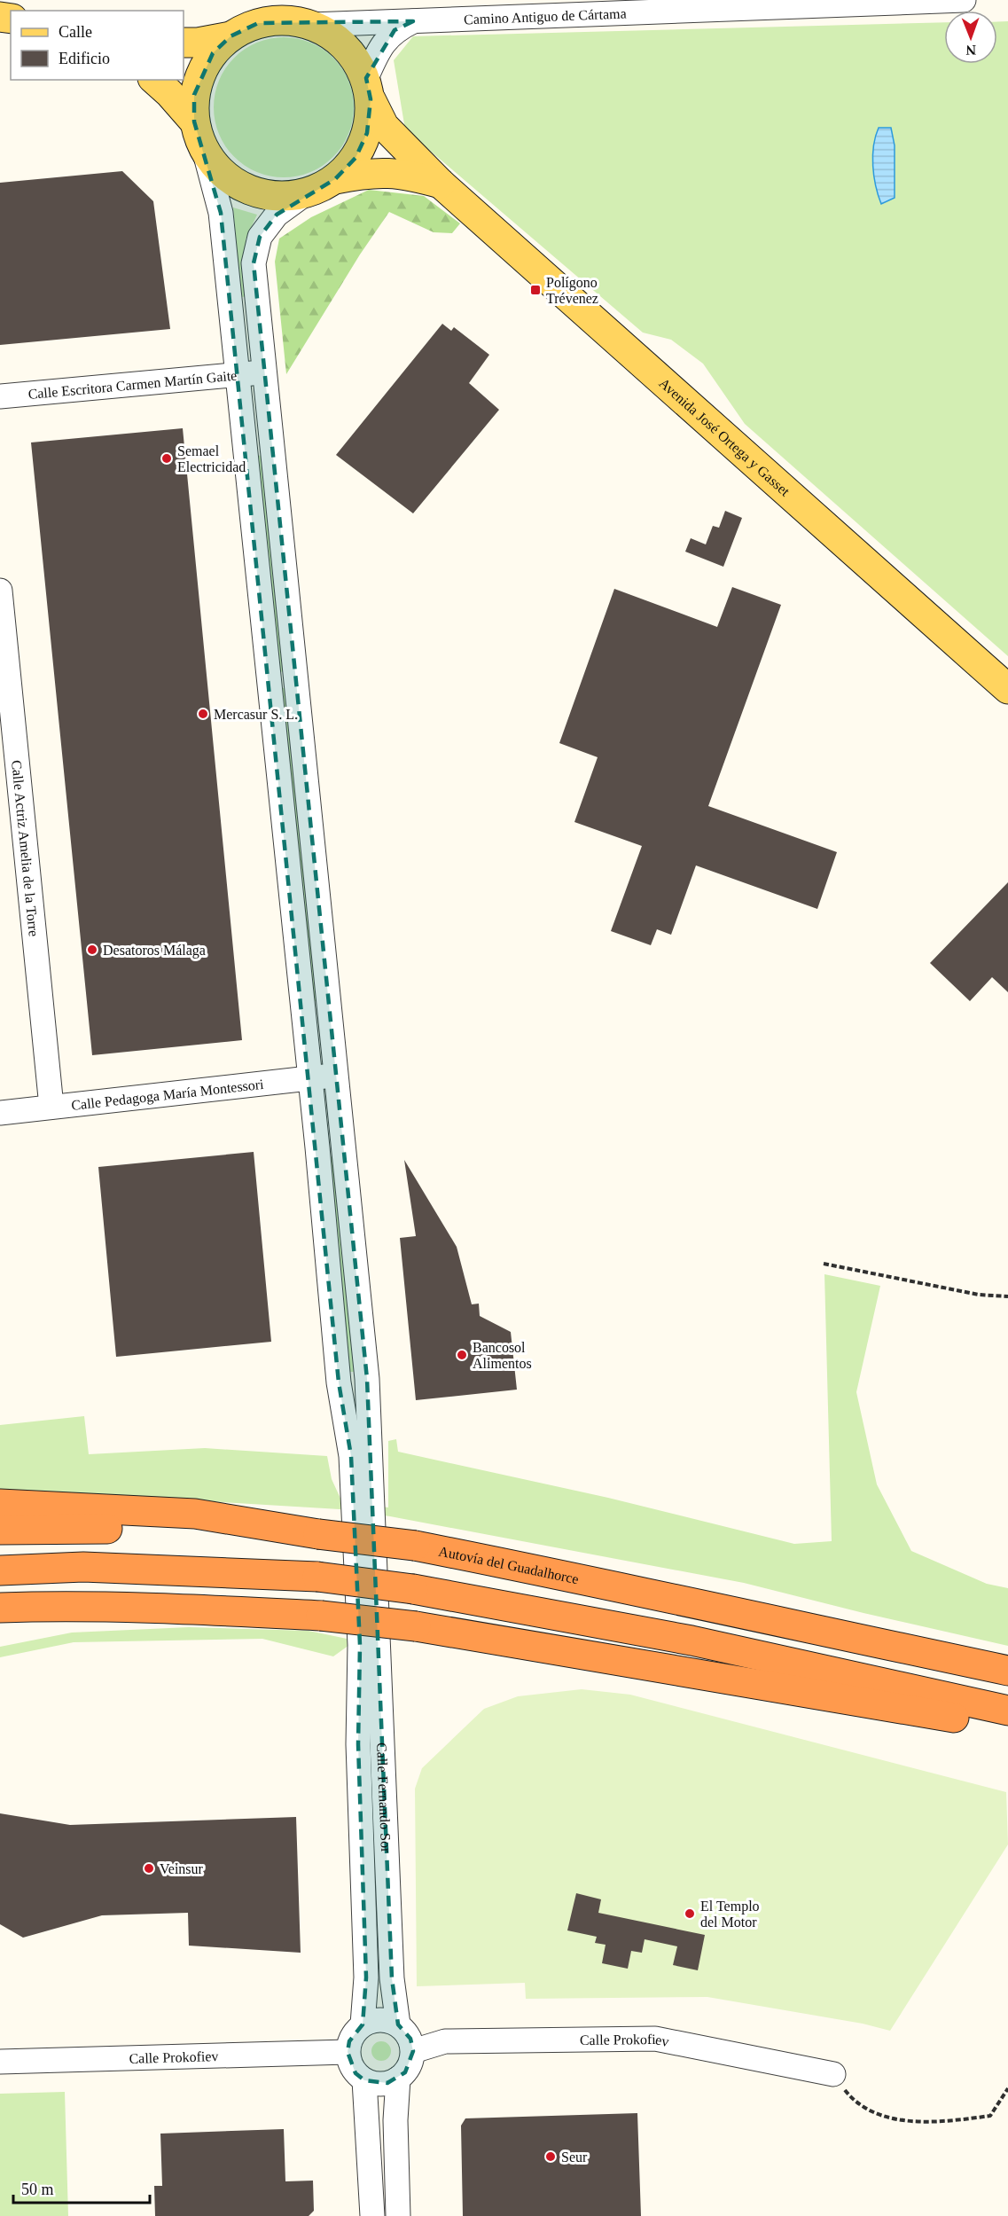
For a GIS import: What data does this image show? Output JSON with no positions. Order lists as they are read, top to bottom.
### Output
{
  "streets": {
    "highway": ["Autovía del Guadalhorce"],
    "main road": ["Avenida José Ortega y Gasset"],
    "street": [
      "Camino Antiguo de Cártama",
      "Calle Escritora Carmen Martín Gaite",
      "Calle Actriz Amelia de la Torre",
      "Calle Pedagoga María Montessori",
      "Calle Fernando Sor",
      "Calle Prokofiev"
    ]
  },
  "crossings": [
    ["Camino Antiguo de Cártama", "Avenida José Ortega y Gasset"],
    ["Calle Actriz Amelia de la Torre", "Calle Pedagoga María Montessori"],
    ["Calle Fernando Sor", "Calle Prokofiev"]
  ],
  "places": {
    "transit": ["Polígono Trévenez"],
    "other": [
      "Semael Electricidad",
      "Mercasur S. L.",
      "Desatoros Málaga",
      "Bancosol Alimentos",
      "Veinsur",
      "El Templo del Motor",
      "Seur"
    ]
  },
  "legend": ["Calle", "Edificio"],
  "scale_bar": "50 m",
  "north": "bottom"
}
